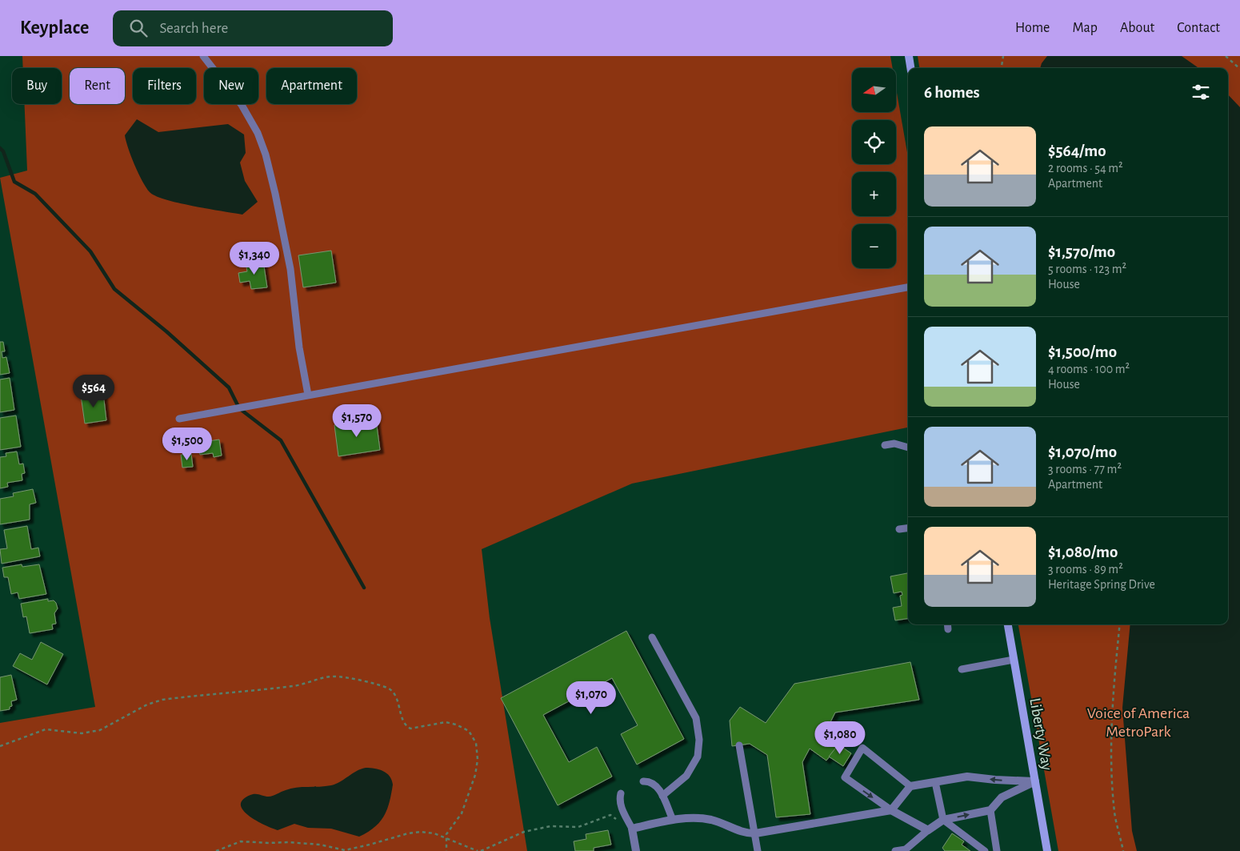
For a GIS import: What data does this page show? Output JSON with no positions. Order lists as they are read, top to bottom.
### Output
{
  "streets": {
    "main road": ["Liberty Way"]
  },
  "parks": ["Voice of America MetroPark"],
  "north": "left",
  "page": {
    "header": "Keyplace",
    "search": "Search here",
    "nav": [
      "Home",
      "Map",
      "About",
      "Contact"
    ],
    "map_buttons": ["+", "−"],
    "chip": [
      "Buy",
      "Rent",
      "Filters",
      "New",
      "Apartment"
    ],
    "heading": "6 homes",
    "list": [
      {
        "name": "$564/mo",
        "note": "2 rooms · 54 m² · Apartment"
      },
      {
        "name": "$1,570/mo",
        "note": "5 rooms · 123 m² · House"
      },
      {
        "name": "$1,500/mo",
        "note": "4 rooms · 100 m² · House"
      },
      {
        "name": "$1,070/mo",
        "note": "3 rooms · 77 m² · Apartment"
      },
      {
        "name": "$1,080/mo",
        "note": "3 rooms · 89 m² · Heritage Spring Drive"
      }
    ],
    "price": [
      "$1,340",
      "$564",
      "$1,570",
      "$1,500",
      "$1,070",
      "$1,080"
    ]
  }
}
